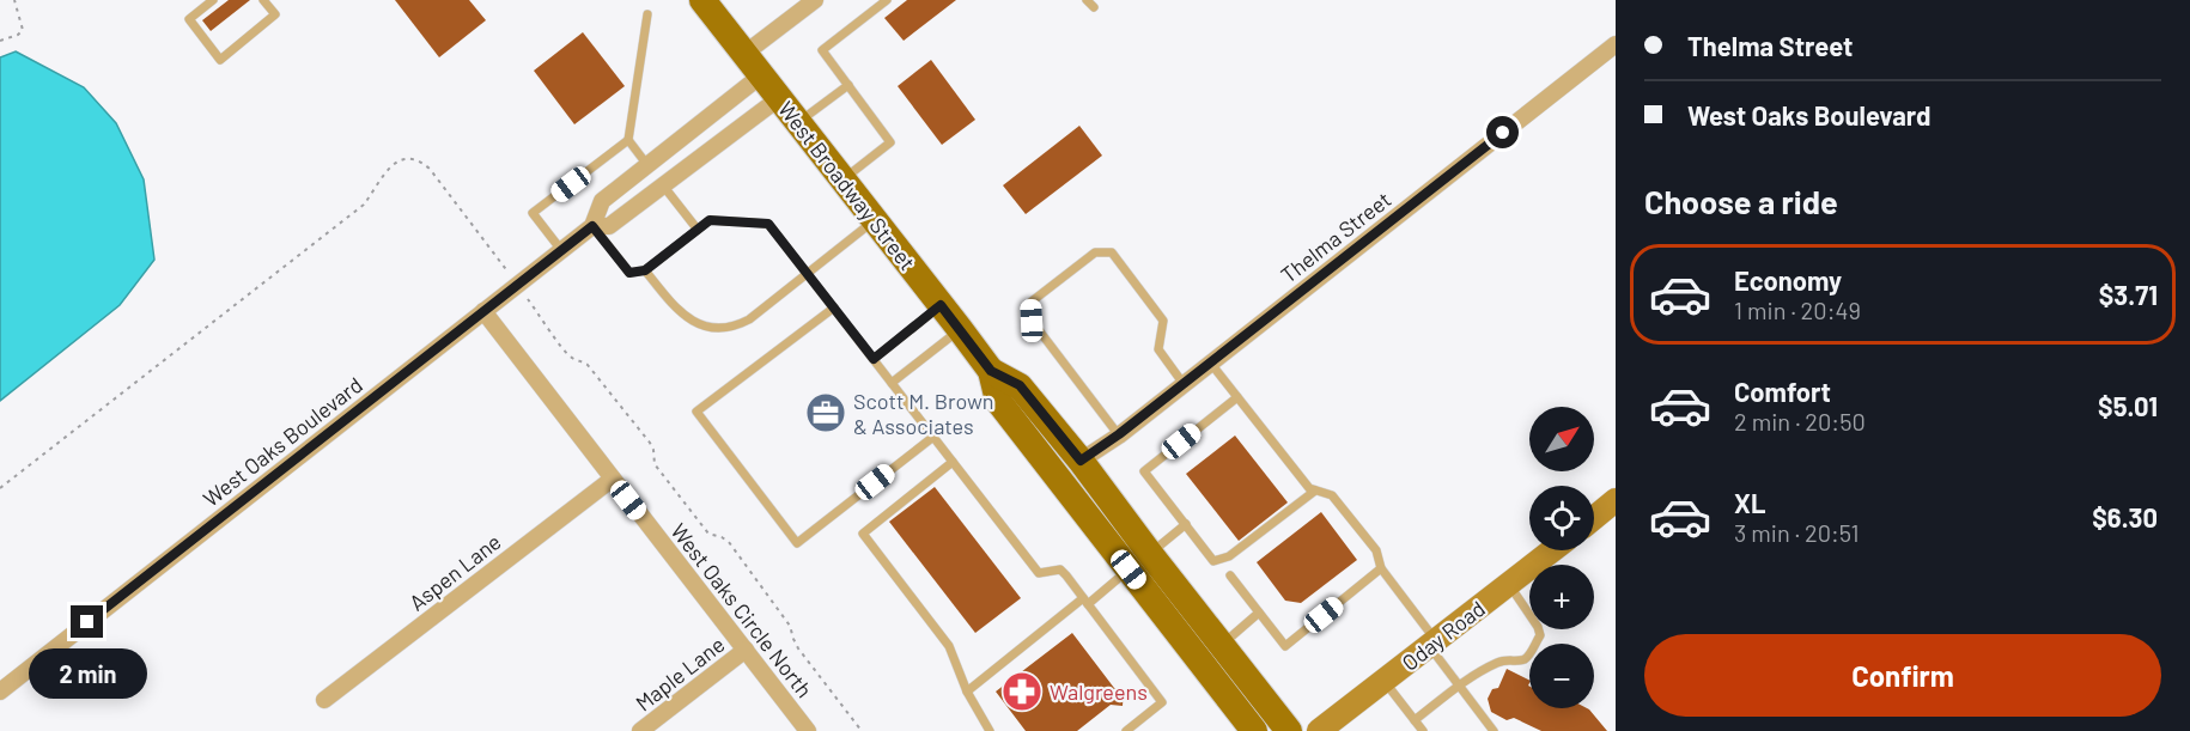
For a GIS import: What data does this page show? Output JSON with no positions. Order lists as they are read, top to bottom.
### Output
{
  "streets": {
    "main road": ["West Broadway Street"],
    "street": [
      "Thelma Street",
      "West Oaks Boulevard",
      "Aspen Lane",
      "West Oaks Circle North",
      "Oday Road",
      "Maple Lane"
    ]
  },
  "crossings": [
    ["West Broadway Street", "Thelma Street"],
    ["West Broadway Street", "West Oaks Boulevard"],
    ["West Oaks Boulevard", "West Oaks Circle North"],
    ["Aspen Lane", "West Oaks Circle North"],
    ["West Oaks Circle North", "Maple Lane"]
  ],
  "places": {
    "office": ["Scott M. Brown & Associates"],
    "pharmacy": ["Walgreens"]
  },
  "north": "top right",
  "page": {
    "banner": ["Thelma Street", "West Oaks Boulevard"],
    "heading": "Choose a ride",
    "list": [
      {
        "name": "Economy",
        "note": "1 min · 20:49",
        "value": "$3.71"
      },
      {
        "name": "Comfort",
        "note": "2 min · 20:50",
        "value": "$5.01"
      },
      {
        "name": "XL",
        "note": "3 min · 20:51",
        "value": "$6.30"
      }
    ],
    "map_buttons": ["+", "−"],
    "buttons": "Confirm",
    "bubble": "2 min"
  }
}
